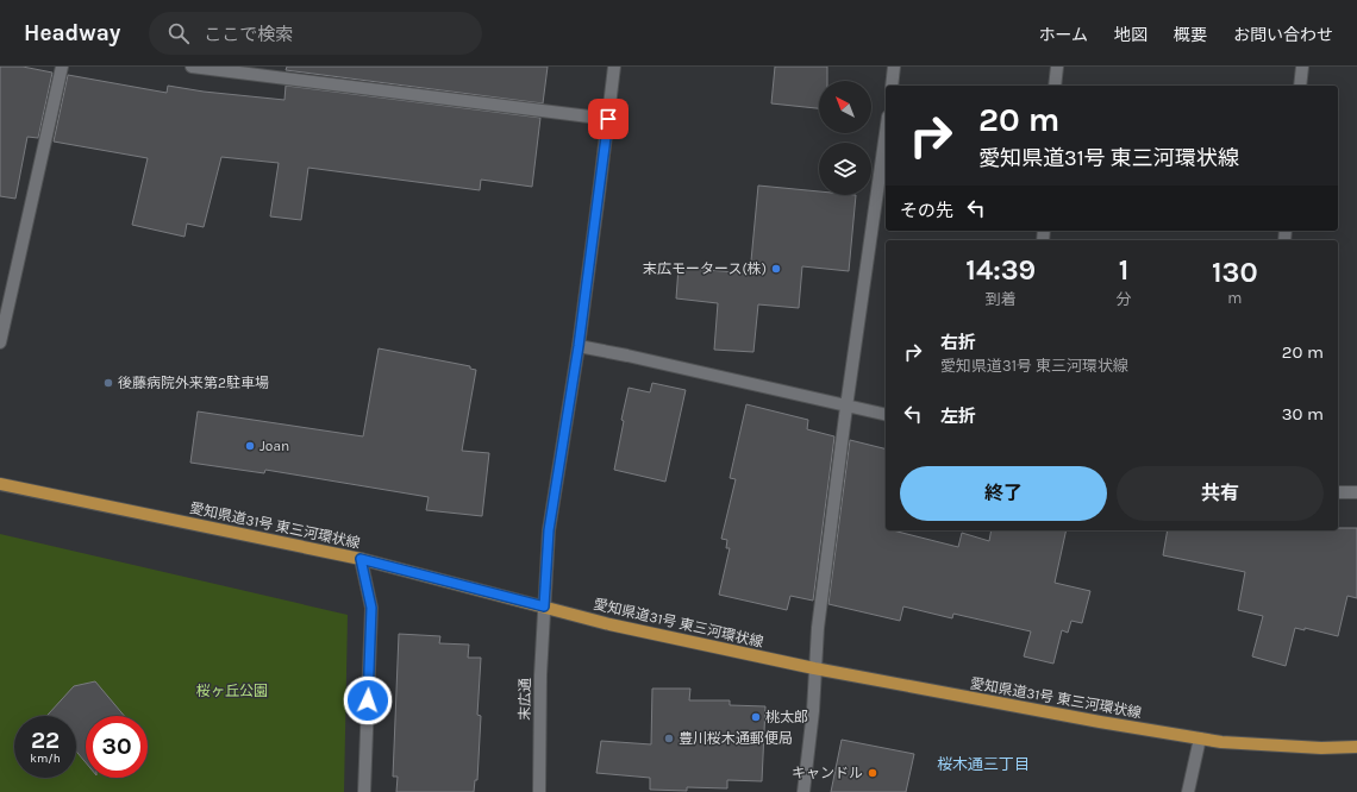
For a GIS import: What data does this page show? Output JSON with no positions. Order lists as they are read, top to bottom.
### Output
{
  "streets": {
    "main road": ["愛知県道31号 東三河環状線"],
    "street": ["末広通"]
  },
  "crossings": [
    ["愛知県道31号 東三河環状線", "末広通"]
  ],
  "districts": ["桜木通三丁目"],
  "parks": ["桜ヶ丘公園"],
  "places": [
    "末広モータース(株)",
    "後藤病院外来第2駐車場",
    "Joan",
    "桃太郎",
    "豊川桜木通郵便局",
    "キャンドル"
  ],
  "north": "top left",
  "page": {
    "header": "Headway",
    "search": "ここで検索",
    "nav": [
      "ホーム",
      "地図",
      "概要",
      "お問い合わせ"
    ],
    "turn": ["20 m", "愛知県道31号 東三河環状線"],
    "then": "その先",
    "eta": [
      "14:39",
      "到着",
      "1",
      "分",
      "130",
      "m"
    ],
    "list": [
      {
        "name": "右折",
        "note": "愛知県道31号 東三河環状線",
        "value": "20 m"
      },
      {
        "name": "左折",
        "value": "30 m"
      }
    ],
    "buttons": ["終了", "共有"],
    "speed": "22 km/h",
    "limit": "30"
  }
}
